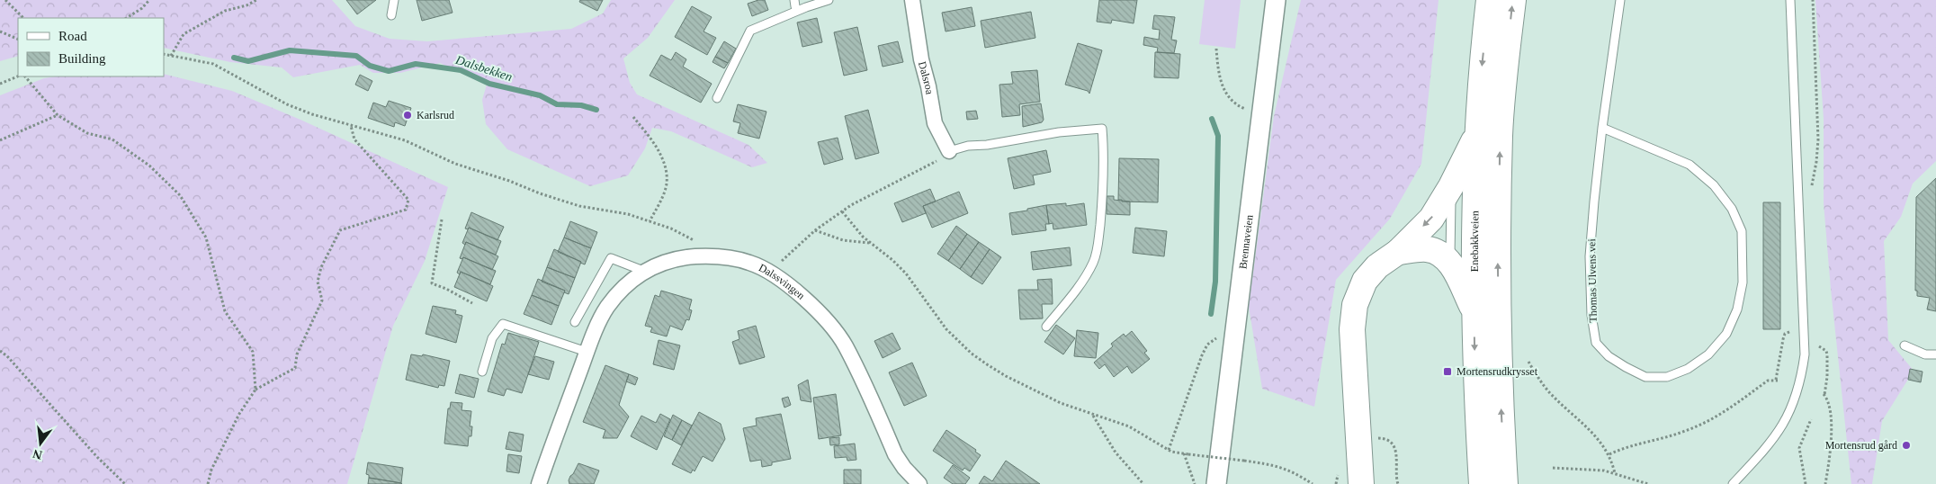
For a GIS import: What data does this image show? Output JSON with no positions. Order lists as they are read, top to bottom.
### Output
{
  "streets": {
    "highway": ["Enebakkveien"],
    "street": ["Dalsroa", "Brennaveien", "Dalssvingen"],
    "lane": ["Thomas Ulvens vei"]
  },
  "water": ["Dalsbekken"],
  "places": {
    "other": ["Karlsrud", "Mortensrud gård"],
    "transit": ["Mortensrudkrysset"]
  },
  "legend": ["Road", "Building"],
  "north": "bottom"
}
